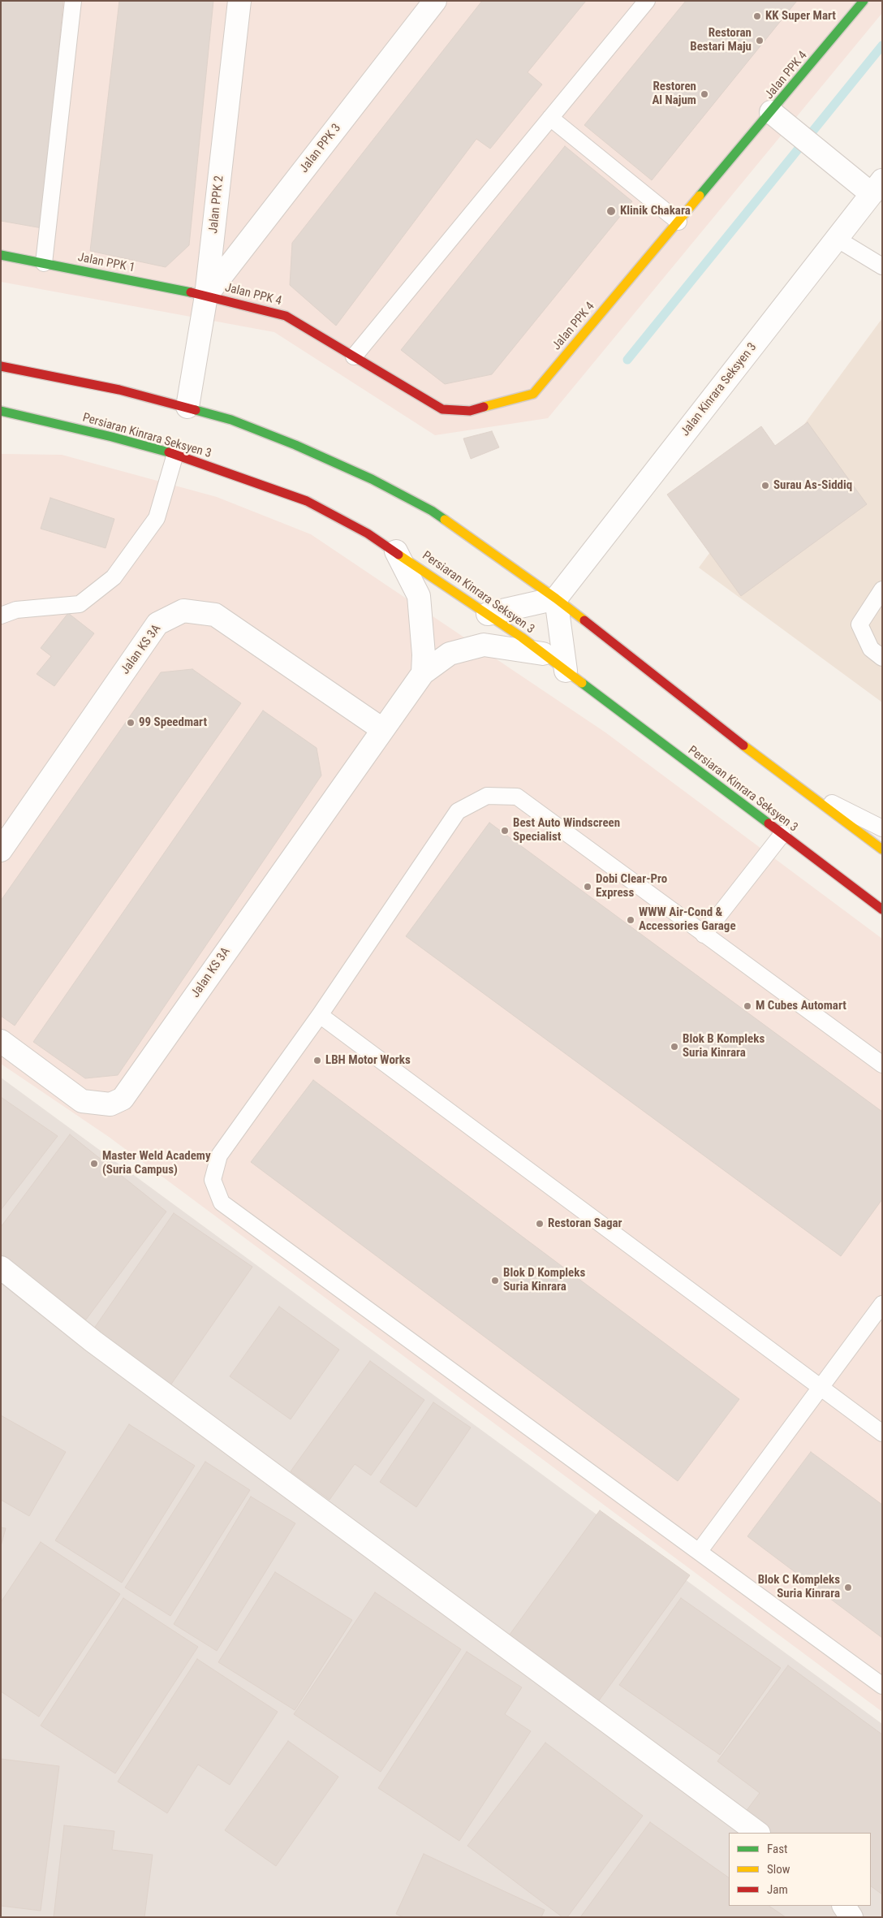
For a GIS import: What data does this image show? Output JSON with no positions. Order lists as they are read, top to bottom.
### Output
{
  "streets": {
    "main road": ["Jalan PPK 4", "Jalan PPK 1", "Persiaran Kinrara Seksyen 3"],
    "street": [
      "Jalan PPK 3",
      "Jalan PPK 2",
      "Jalan Kinrara Seksyen 3",
      "Jalan KS 3A"
    ]
  },
  "crossings": [
    ["Jalan PPK 4", "Jalan PPK 3"],
    ["Jalan PPK 4", "Jalan PPK 2"],
    ["Jalan PPK 4", "Jalan PPK 1"],
    ["Jalan PPK 3", "Jalan PPK 2"],
    ["Jalan PPK 3", "Jalan PPK 1"],
    ["Jalan PPK 2", "Jalan PPK 1"],
    ["Persiaran Kinrara Seksyen 3", "Jalan KS 3A"]
  ],
  "places": [
    "KK Super Mart",
    "Restoran Bestari Maju",
    "Restoren Al Najum",
    "Klinik Chakara",
    "Surau As-Siddiq",
    "99 Speedmart",
    "Best Auto Windscreen Specialist",
    "Dobi Clear-Pro Express",
    "WWW Air-Cond & Accessories Garage",
    "M Cubes Automart",
    "Blok B Kompleks Suria Kinrara",
    "LBH Motor Works",
    "Master Weld Academy (Suria Campus)",
    "Restoran Sagar",
    "Blok D Kompleks Suria Kinrara",
    "Blok C Kompleks Suria Kinrara"
  ],
  "legend": ["Fast", "Slow", "Jam"]
}
